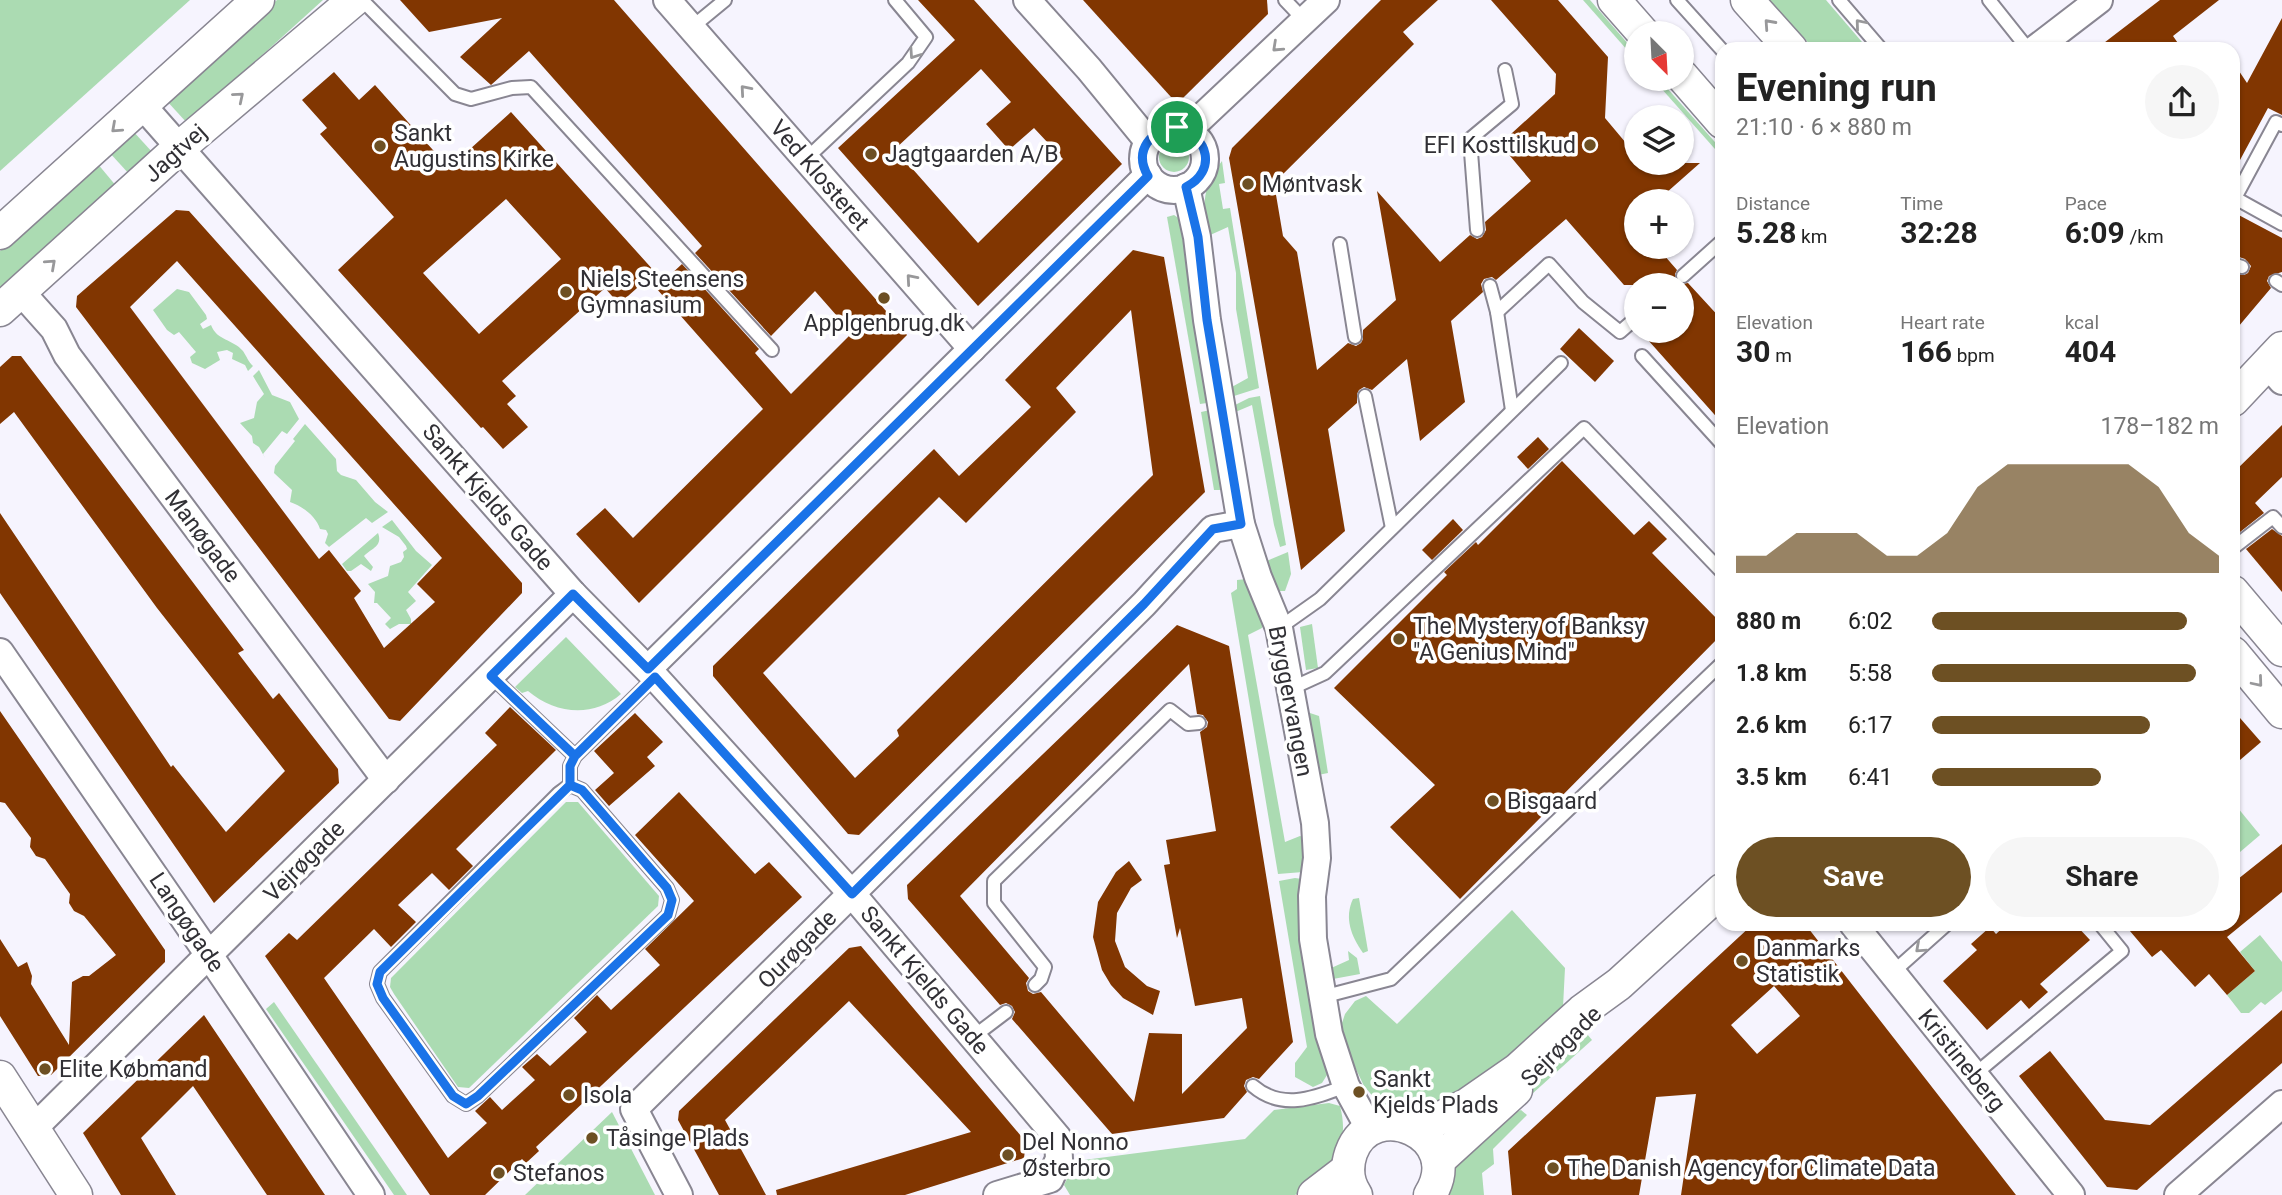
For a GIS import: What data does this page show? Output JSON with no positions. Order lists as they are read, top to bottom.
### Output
{
  "streets": {
    "street": [
      "Jagtvej",
      "Ved Klosteret",
      "Sankt Kjelds Gade",
      "Manøgade",
      "Bryggervangen",
      "Vejrøgade",
      "Langøgade",
      "Ourøgade",
      "Sejrøgade",
      "Kristineberg"
    ]
  },
  "crossings": [
    ["Jagtvej", "Sankt Kjelds Gade"],
    ["Jagtvej", "Manøgade"],
    ["Sankt Kjelds Gade", "Vejrøgade"],
    ["Sankt Kjelds Gade", "Ourøgade"],
    ["Manøgade", "Vejrøgade"],
    ["Bryggervangen", "Ourøgade"],
    ["Vejrøgade", "Langøgade"]
  ],
  "one_way": ["Ved Klosteret"],
  "places": [
    "EFI Kosttilskud",
    "Sankt Augustins Kirke",
    "Jagtgaarden A/B",
    "Møntvask",
    "Niels Steensens Gymnasium",
    "Applgenbrug.dk",
    "The Mystery of Banksy \"A Genius Mind\"",
    "Bisgaard",
    "Danmarks Statistik",
    "Elite Købmand",
    "Sankt Kjelds Plads",
    "Isola",
    "Tåsinge Plads",
    "Del Nonno Østerbro",
    "The Danish Agency for Climate Data",
    "Stefanos"
  ],
  "north": "bottom right",
  "page": {
    "map_buttons": ["+", "−"],
    "heading": ["Evening run", "21:10 · 6 × 880 m"],
    "stats": [
      ["Distance", "5.28 km"],
      ["Time", "32:28"],
      ["Pace", "6:09 /km"],
      ["Elevation", "30 m"],
      ["Heart rate", "166 bpm"],
      ["kcal", "404"]
    ],
    "chart": ["Elevation", "178–182 m"],
    "list": [
      {
        "name": "880 m",
        "note": "6:02"
      },
      {
        "name": "1.8 km",
        "note": "5:58"
      },
      {
        "name": "2.6 km",
        "note": "6:17"
      },
      {
        "name": "3.5 km",
        "note": "6:41"
      }
    ],
    "buttons": ["Save", "Share"]
  }
}
